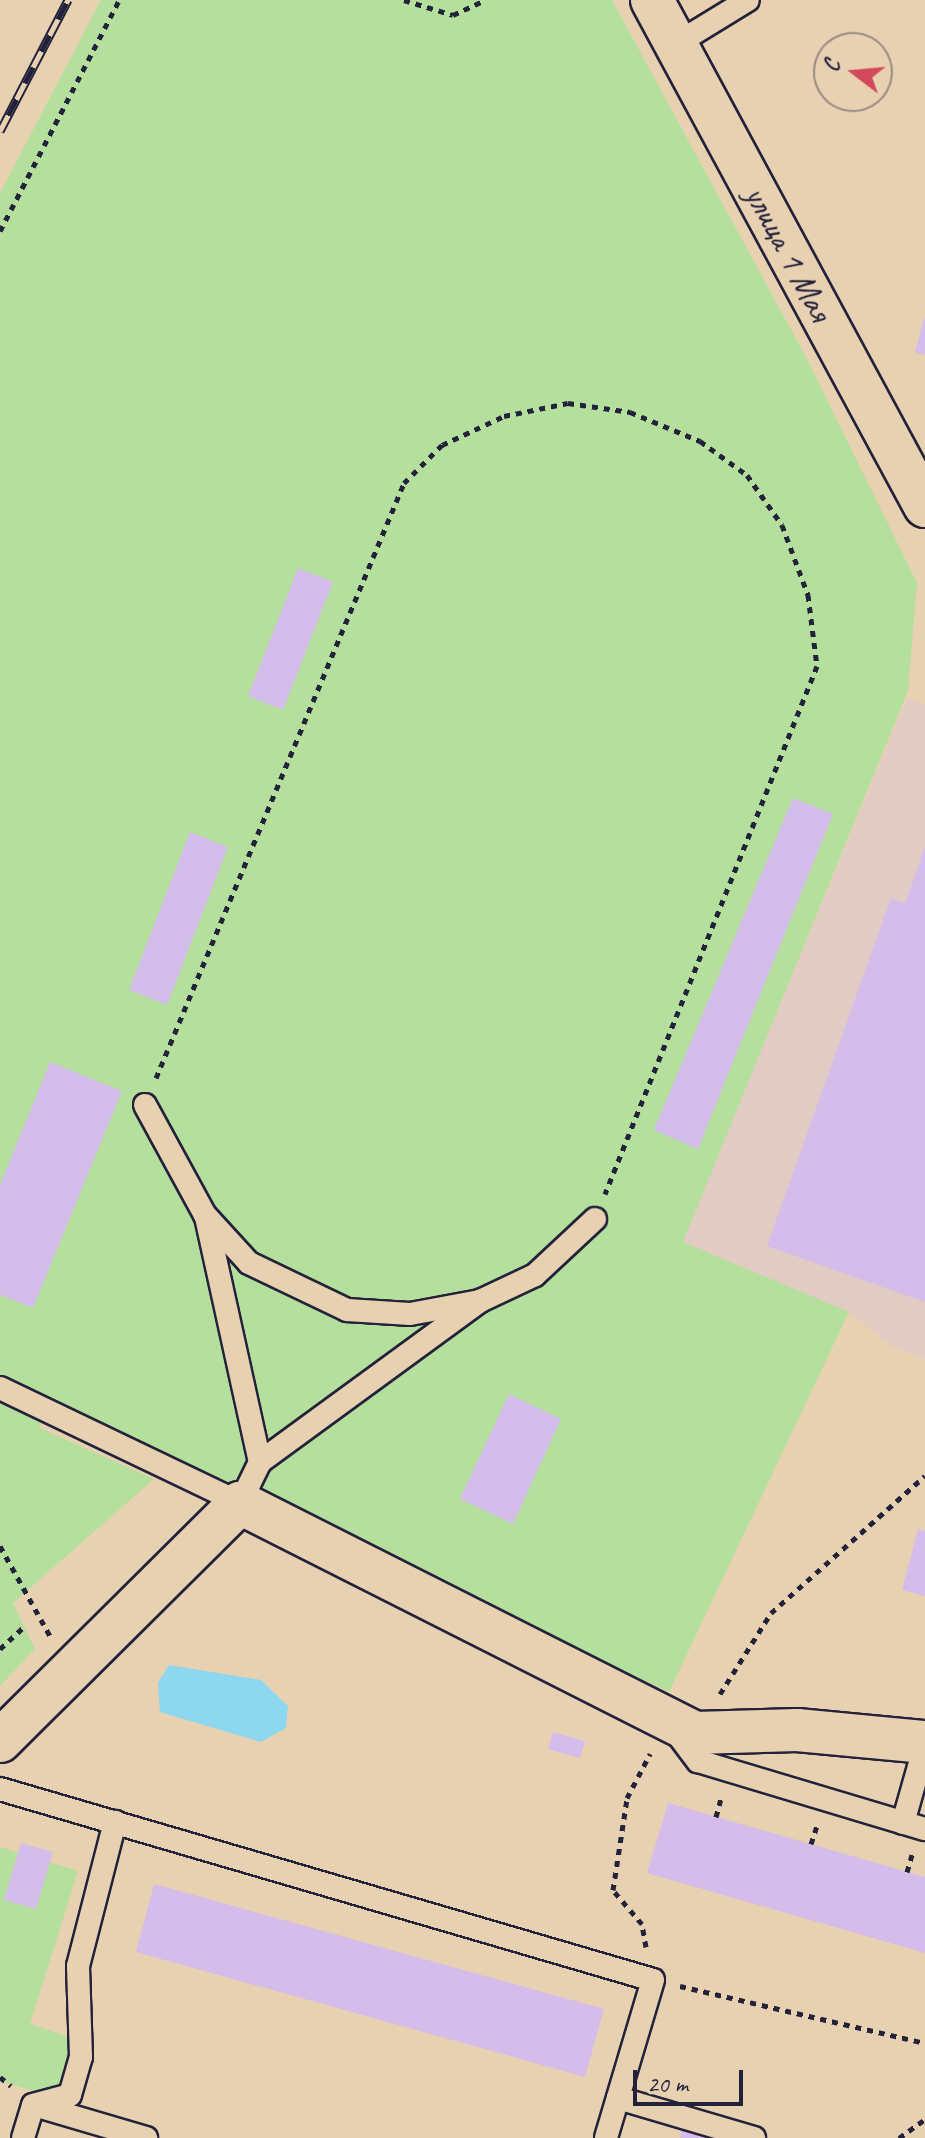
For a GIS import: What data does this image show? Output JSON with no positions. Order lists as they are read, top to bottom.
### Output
{
  "streets": {
    "street": ["улица 1 Мая"]
  },
  "scale_bar": "20 m",
  "north": "left"
}
